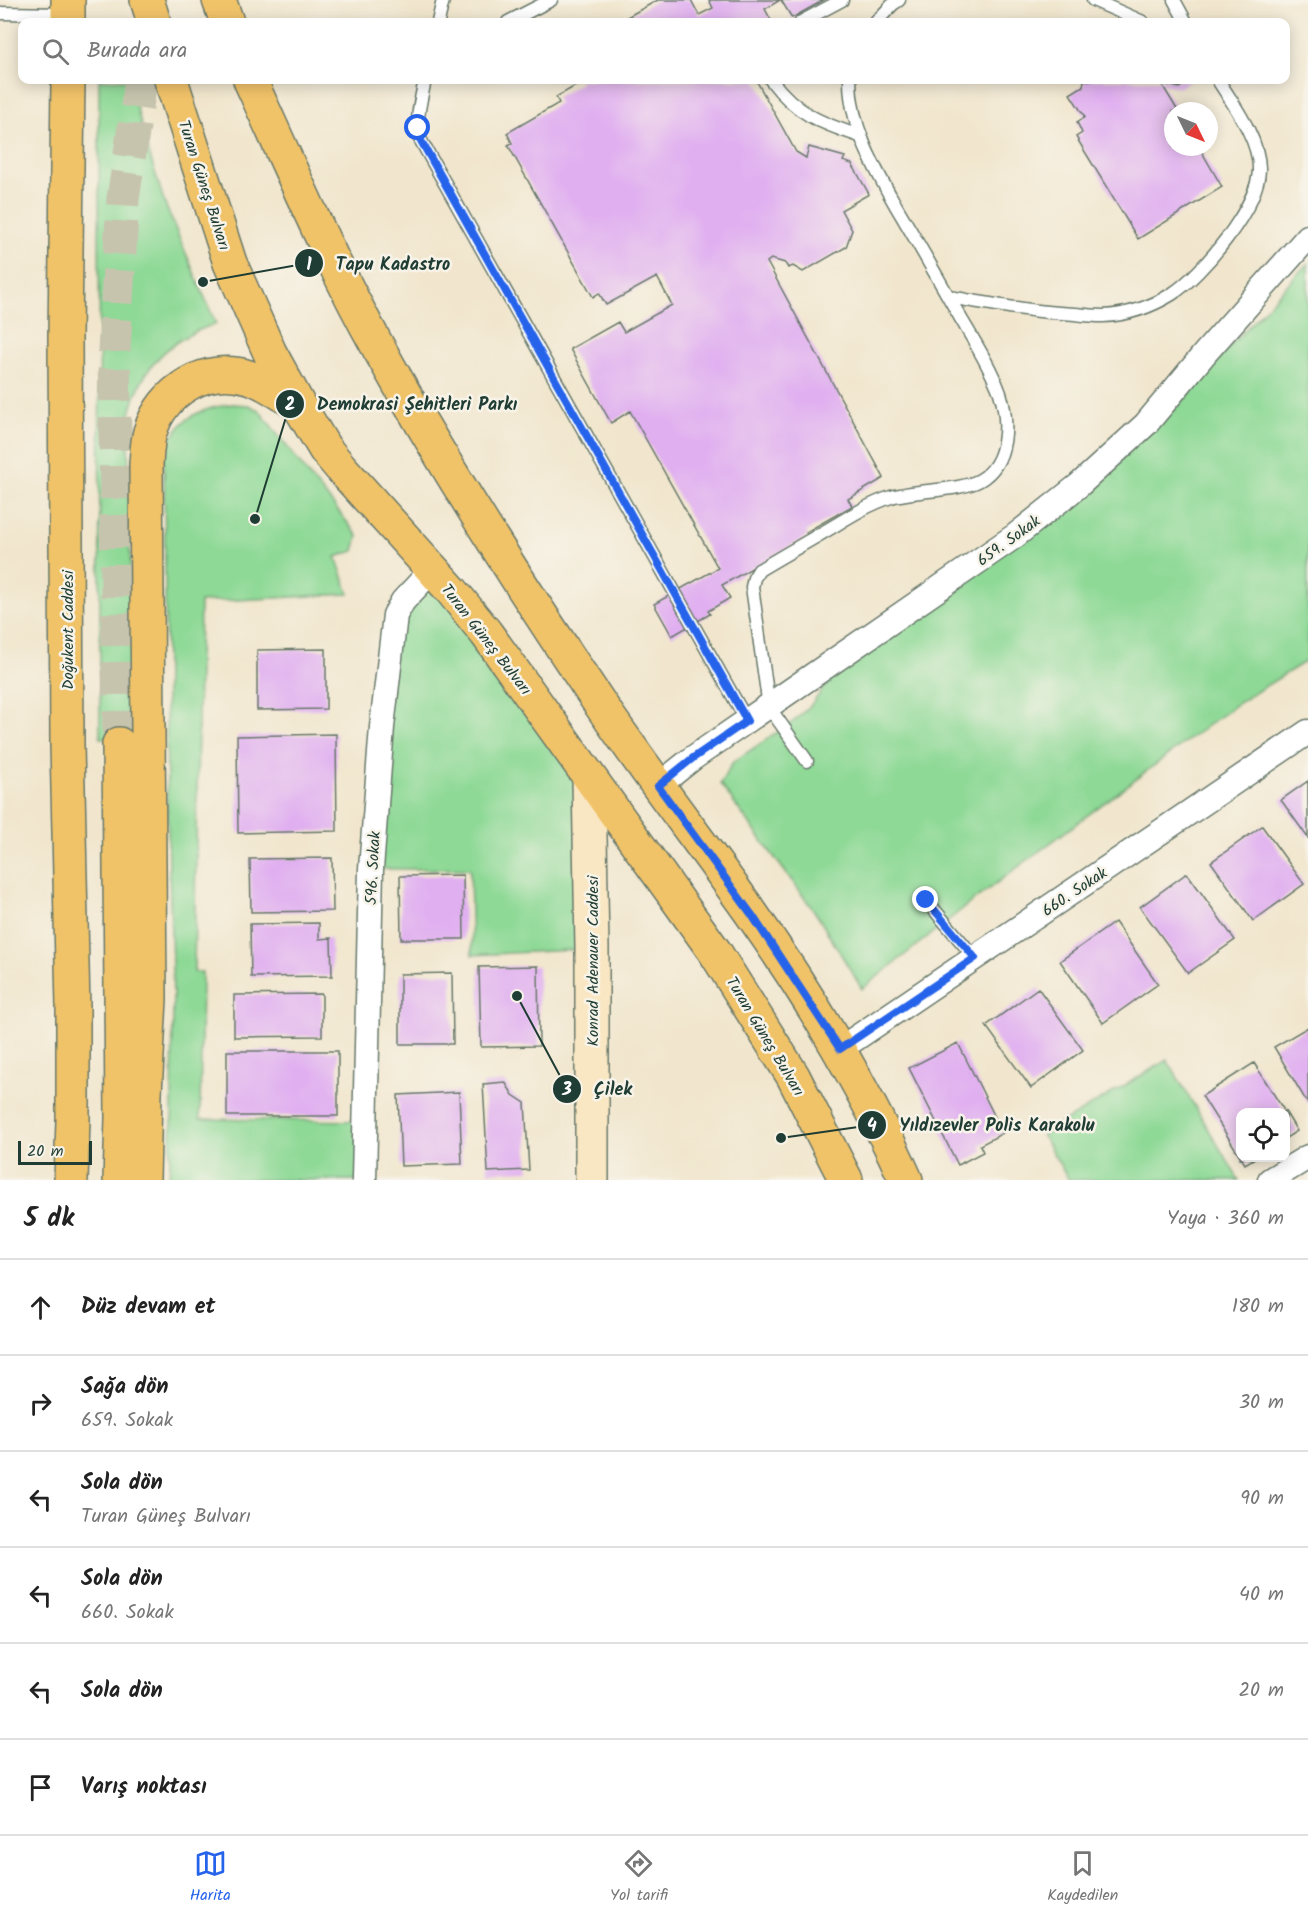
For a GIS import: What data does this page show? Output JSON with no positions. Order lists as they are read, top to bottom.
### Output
{
  "streets": {
    "main road": ["Turan Güneş Bulvarı", "Doğukent Caddesi", "Konrad Adenauer Caddesi"],
    "street": ["659. Sokak", "596. Sokak", "660. Sokak"]
  },
  "crossings": [
    ["Turan Güneş Bulvarı", "596. Sokak"],
    ["Turan Güneş Bulvarı", "Konrad Adenauer Caddesi"]
  ],
  "places": [
    "Tapu Kadastro",
    "Demokrasi Şehitleri Parkı",
    "Çilek",
    "Yıldızevler Polis Karakolu"
  ],
  "scale_bar": "20 m",
  "north": "bottom right",
  "page": {
    "search": "Burada ara",
    "scale": "20 m",
    "heading": ["5 dk", "Yaya · 360 m"],
    "list": [
      ["Düz devam et", "180 m"],
      ["Sağa dön", "659. Sokak", "30 m"],
      ["Sola dön", "Turan Güneş Bulvarı", "90 m"],
      ["Sola dön", "660. Sokak", "40 m"],
      ["Sola dön", "20 m"],
      "Varış noktası"
    ],
    "nav": ["Harita", "Yol tarifi", "Kaydedilen"]
  }
}
